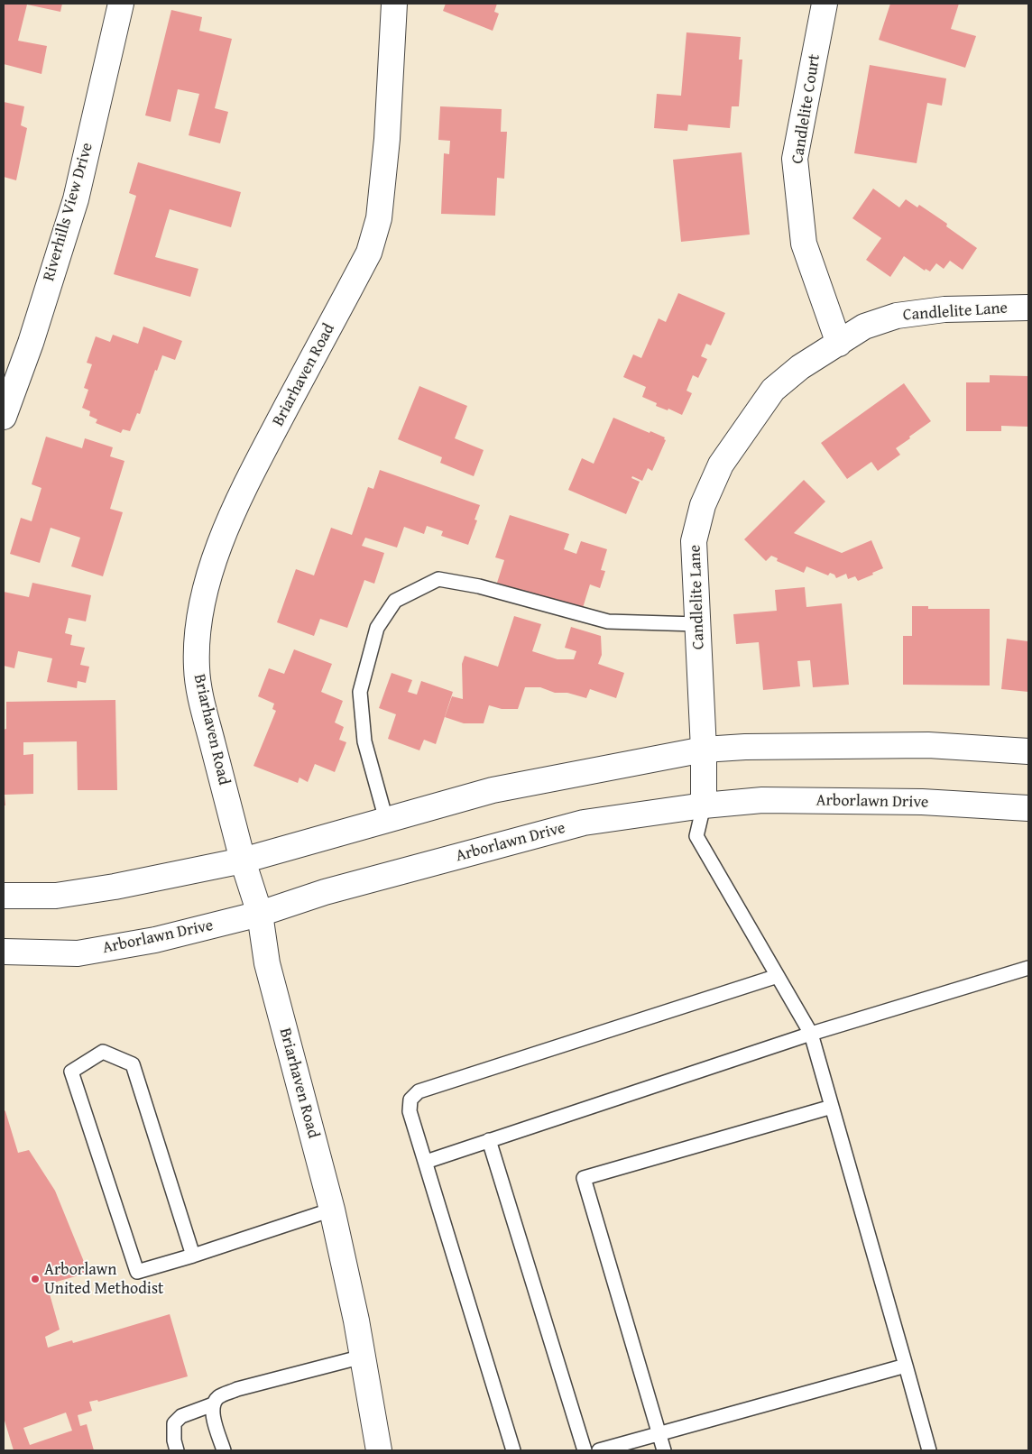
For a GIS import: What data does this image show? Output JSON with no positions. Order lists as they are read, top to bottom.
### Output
{
  "streets": {
    "street": [
      "Candlelite Court",
      "Riverhills View Drive",
      "Candlelite Lane",
      "Briarhaven Road",
      "Arborlawn Drive"
    ]
  },
  "crossings": [
    ["Candlelite Court", "Candlelite Lane"],
    ["Candlelite Lane", "Arborlawn Drive"],
    ["Briarhaven Road", "Arborlawn Drive"]
  ],
  "places": ["Arborlawn United Methodist"]
}
